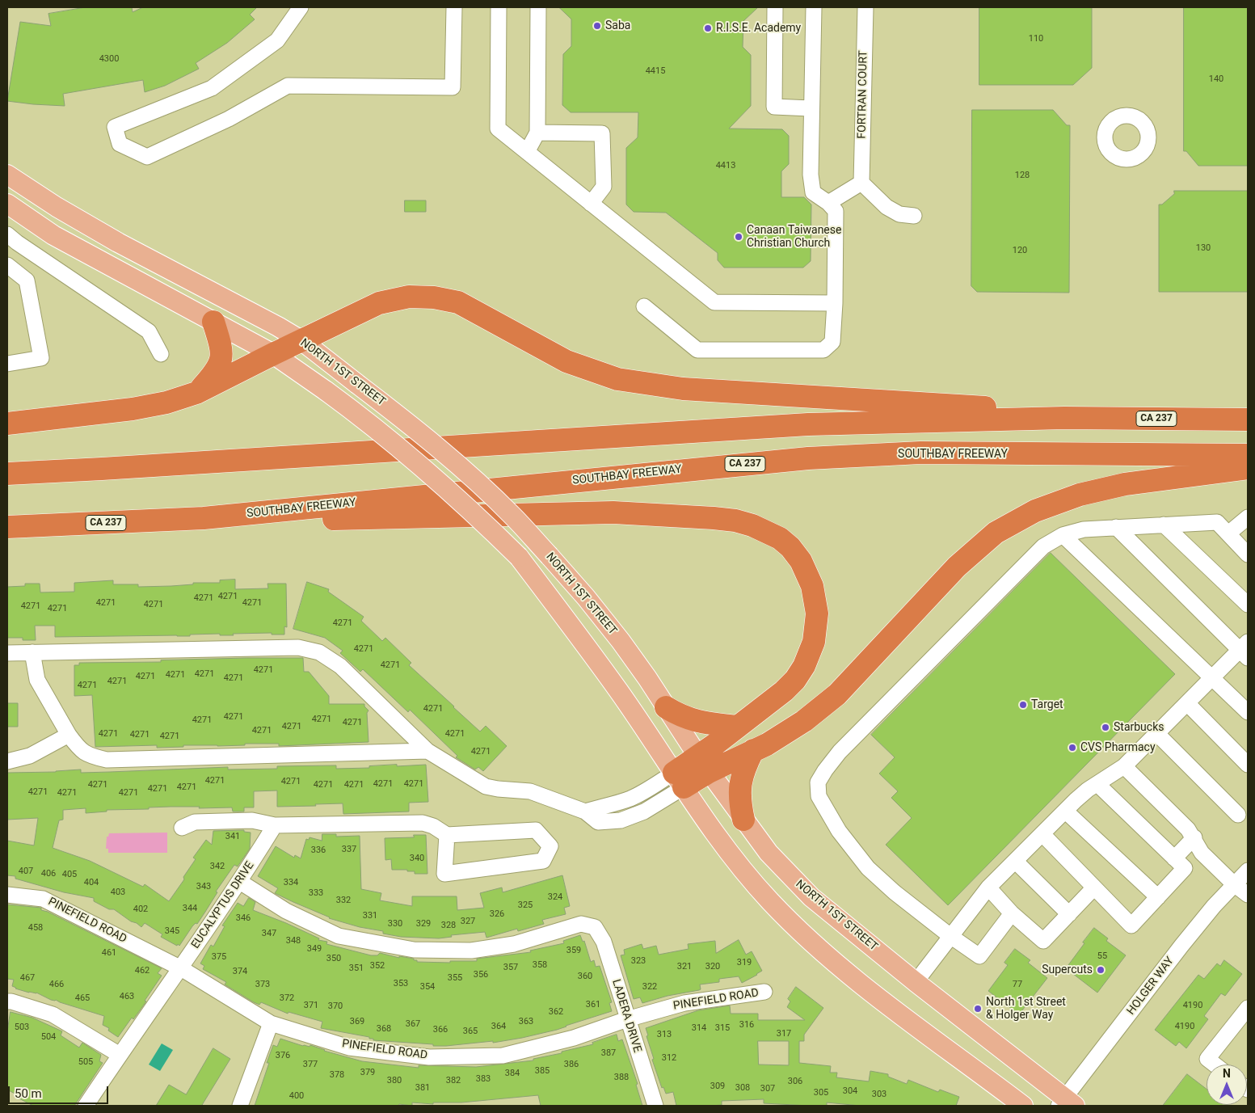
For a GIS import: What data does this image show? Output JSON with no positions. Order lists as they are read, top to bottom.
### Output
{
  "streets": {
    "highway": ["CA 237", "SOUTHBAY FREEWAY"],
    "main road": ["NORTH 1ST STREET"],
    "street": [
      "FORTRAN COURT",
      "EUCALYPTUS DRIVE",
      "PINEFIELD ROAD",
      "HOLGER WAY",
      "LADERA DRIVE"
    ]
  },
  "crossings": [
    ["NORTH 1ST STREET", "HOLGER WAY"],
    ["EUCALYPTUS DRIVE", "PINEFIELD ROAD"],
    ["EUCALYPTUS DRIVE", "LADERA DRIVE"],
    ["PINEFIELD ROAD", "LADERA DRIVE"]
  ],
  "places": [
    "Saba",
    "R.I.S.E. Academy",
    "Canaan Taiwanese Christian Church",
    "Target",
    "Starbucks",
    "CVS Pharmacy",
    "Supercuts",
    "North 1st Street & Holger Way"
  ],
  "house_numbers": [
    "110",
    "4300",
    "4415",
    "140",
    "4413",
    "128",
    "130",
    "120",
    "4271",
    "4271",
    "4271",
    "4271",
    "4271",
    "4271",
    "4271",
    "4271",
    "4271",
    "4271",
    "4271",
    "4271",
    "4271",
    "4271",
    "4271",
    "4271",
    "4271",
    "4271",
    "4271",
    "4271",
    "4271",
    "4271",
    "4271",
    "4271",
    "4271",
    "4271",
    "4271",
    "4271",
    "4271",
    "4271",
    "4271",
    "4271",
    "4271",
    "4271",
    "4271",
    "4271",
    "4271",
    "4271",
    "4271",
    "4271",
    "4271",
    "341",
    "337",
    "336",
    "340",
    "342",
    "407",
    "406",
    "405",
    "404",
    "334",
    "343",
    "403",
    "333",
    "324",
    "332",
    "325",
    "344",
    "402",
    "326",
    "331",
    "346",
    "327",
    "330",
    "329",
    "328",
    "458",
    "345",
    "347",
    "348",
    "349",
    "359",
    "461",
    "55",
    "375",
    "350",
    "323",
    "319",
    "358",
    "352",
    "321",
    "320",
    "357",
    "351",
    "462",
    "374",
    "356",
    "360",
    "467",
    "355",
    "353",
    "466",
    "373",
    "77",
    "354",
    "322",
    "463",
    "465",
    "372",
    "361",
    "371",
    "4190",
    "370",
    "362",
    "369",
    "363",
    "367",
    "316",
    "364",
    "4190",
    "503",
    "314",
    "315",
    "368",
    "366",
    "365",
    "317",
    "313",
    "504",
    "387",
    "376",
    "312",
    "505",
    "377",
    "386",
    "385",
    "379",
    "384",
    "378",
    "388",
    "383",
    "380",
    "382",
    "306",
    "309",
    "381",
    "308",
    "307",
    "304",
    "305",
    "303",
    "400"
  ],
  "scale_bar": "50 m",
  "north": "top"
}
